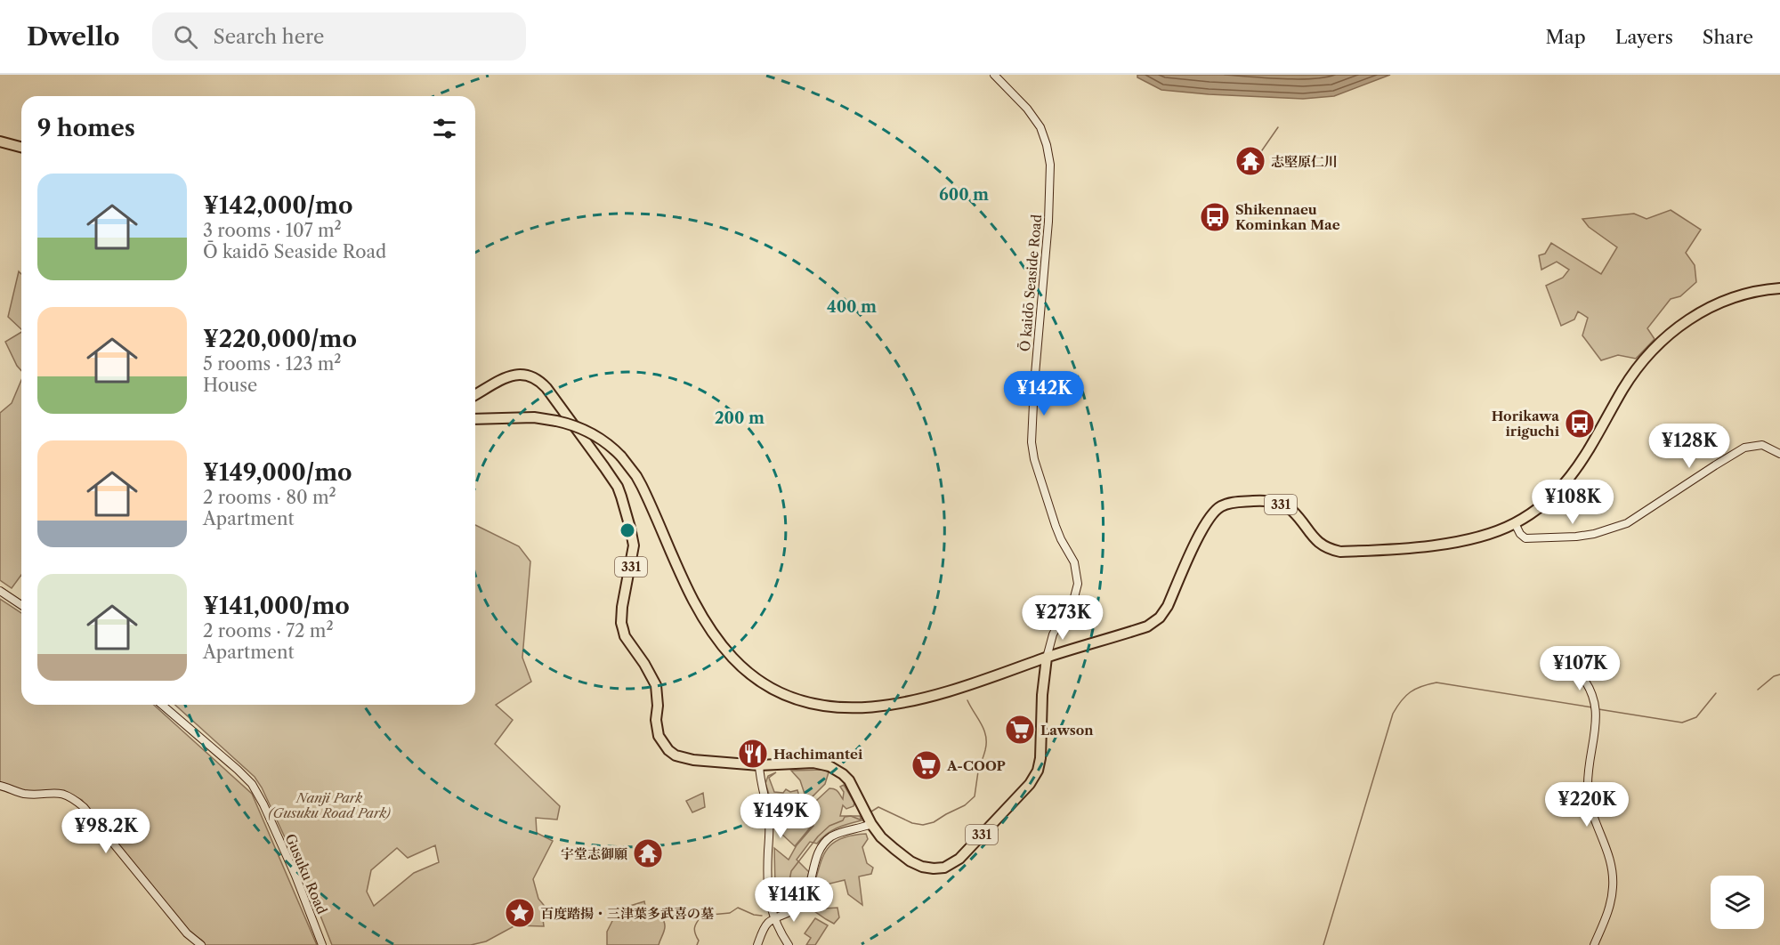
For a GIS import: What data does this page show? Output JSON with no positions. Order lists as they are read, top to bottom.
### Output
{
  "streets": {
    "highway": ["331"],
    "street": ["Ō kaidō Seaside Road", "Gusuku Road"]
  },
  "crossings": [
    ["Ō kaidō Seaside Road", "331"]
  ],
  "parks": ["Nanji Park (Gusuku Road Park)"],
  "places": {
    "temple": ["志堅原仁川", "宇堂志御願"],
    "bus stop": ["Shikennaeu Kominkan Mae", "Horikawa iriguchi"],
    "supermarket": ["Lawson", "A-COOP"],
    "restaurant": ["Hachimantei"],
    "place": ["百度踏揚・三津葉多武喜の墓"]
  },
  "page": {
    "header": "Dwello",
    "search": "Search here",
    "nav": ["Map", "Layers", "Share"],
    "heading": "9 homes",
    "list": [
      {
        "name": "¥142,000/mo",
        "note": "3 rooms · 107 m² · Ō kaidō Seaside Road"
      },
      {
        "name": "¥220,000/mo",
        "note": "5 rooms · 123 m² · House"
      },
      {
        "name": "¥149,000/mo",
        "note": "2 rooms · 80 m² · Apartment"
      },
      {
        "name": "¥141,000/mo",
        "note": "2 rooms · 72 m² · Apartment"
      }
    ],
    "price": [
      "¥142K",
      "¥128K",
      "¥108K",
      "¥273K",
      "¥107K",
      "¥220K",
      "¥149K",
      "¥98.2K",
      "¥141K"
    ]
  },
  "rings": ["600 m", "400 m", "200 m"]
}
